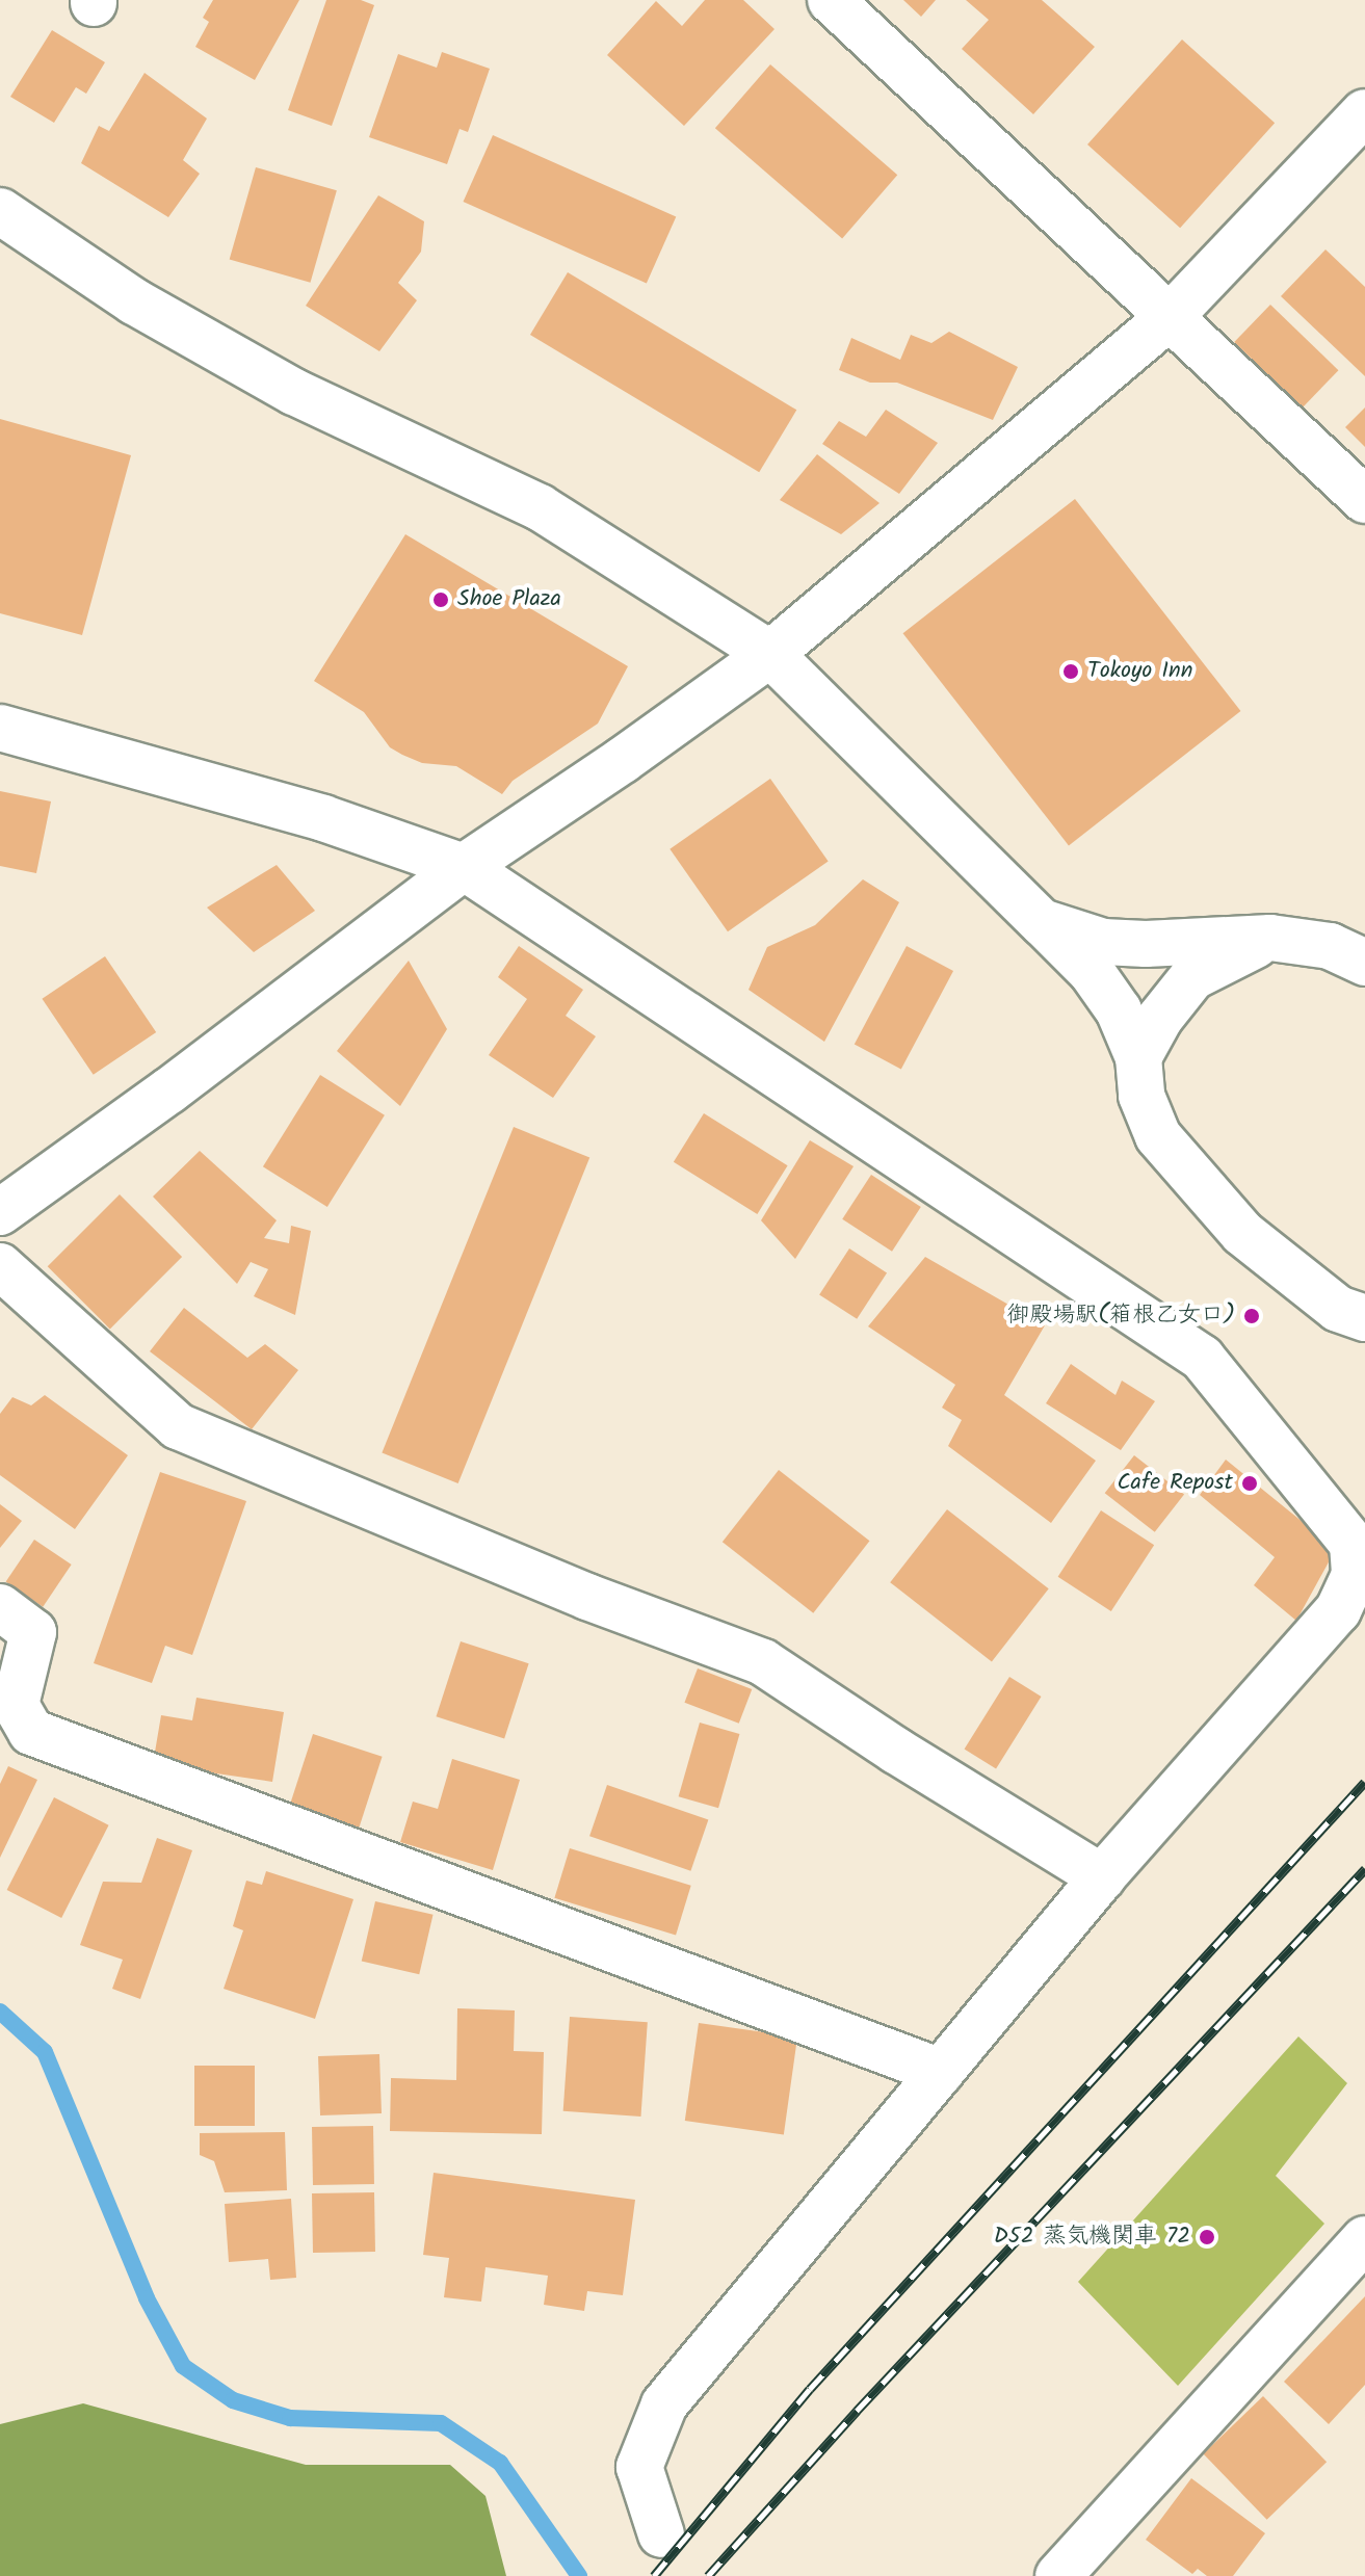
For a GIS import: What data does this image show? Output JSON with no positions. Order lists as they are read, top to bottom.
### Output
{
  "places": [
    "Shoe Plaza",
    "Tokoyo Inn",
    "御殿場駅(箱根乙女口)",
    "Cafe Repost",
    "D52 蒸気機関車 72"
  ]
}
